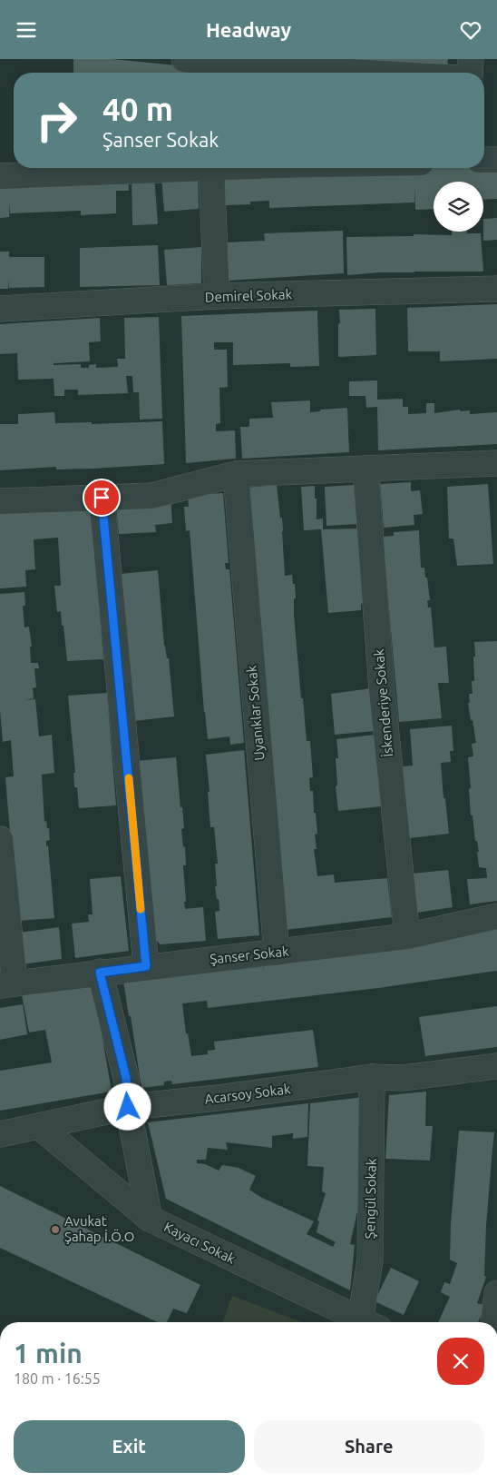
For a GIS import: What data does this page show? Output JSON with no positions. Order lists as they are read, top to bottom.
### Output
{
  "streets": {
    "street": [
      "Demirel Sokak",
      "İskenderiye Sokak",
      "Uyanıklar Sokak",
      "Şanser Sokak",
      "Acarsoy Sokak",
      "Şengül Sokak",
      "Kayacı Sokak"
    ]
  },
  "crossings": [
    ["İskenderiye Sokak", "Şanser Sokak"],
    ["Uyanıklar Sokak", "Şanser Sokak"],
    ["Acarsoy Sokak", "Şengül Sokak"],
    ["Acarsoy Sokak", "Kayacı Sokak"]
  ],
  "places": ["Avukat Şahap İ.Ö.O"],
  "page": {
    "header": "Headway",
    "turn": ["40 m", "Şanser Sokak"],
    "heading": ["1 min", "180 m · 16:55"],
    "buttons": ["Exit", "Share"]
  }
}
